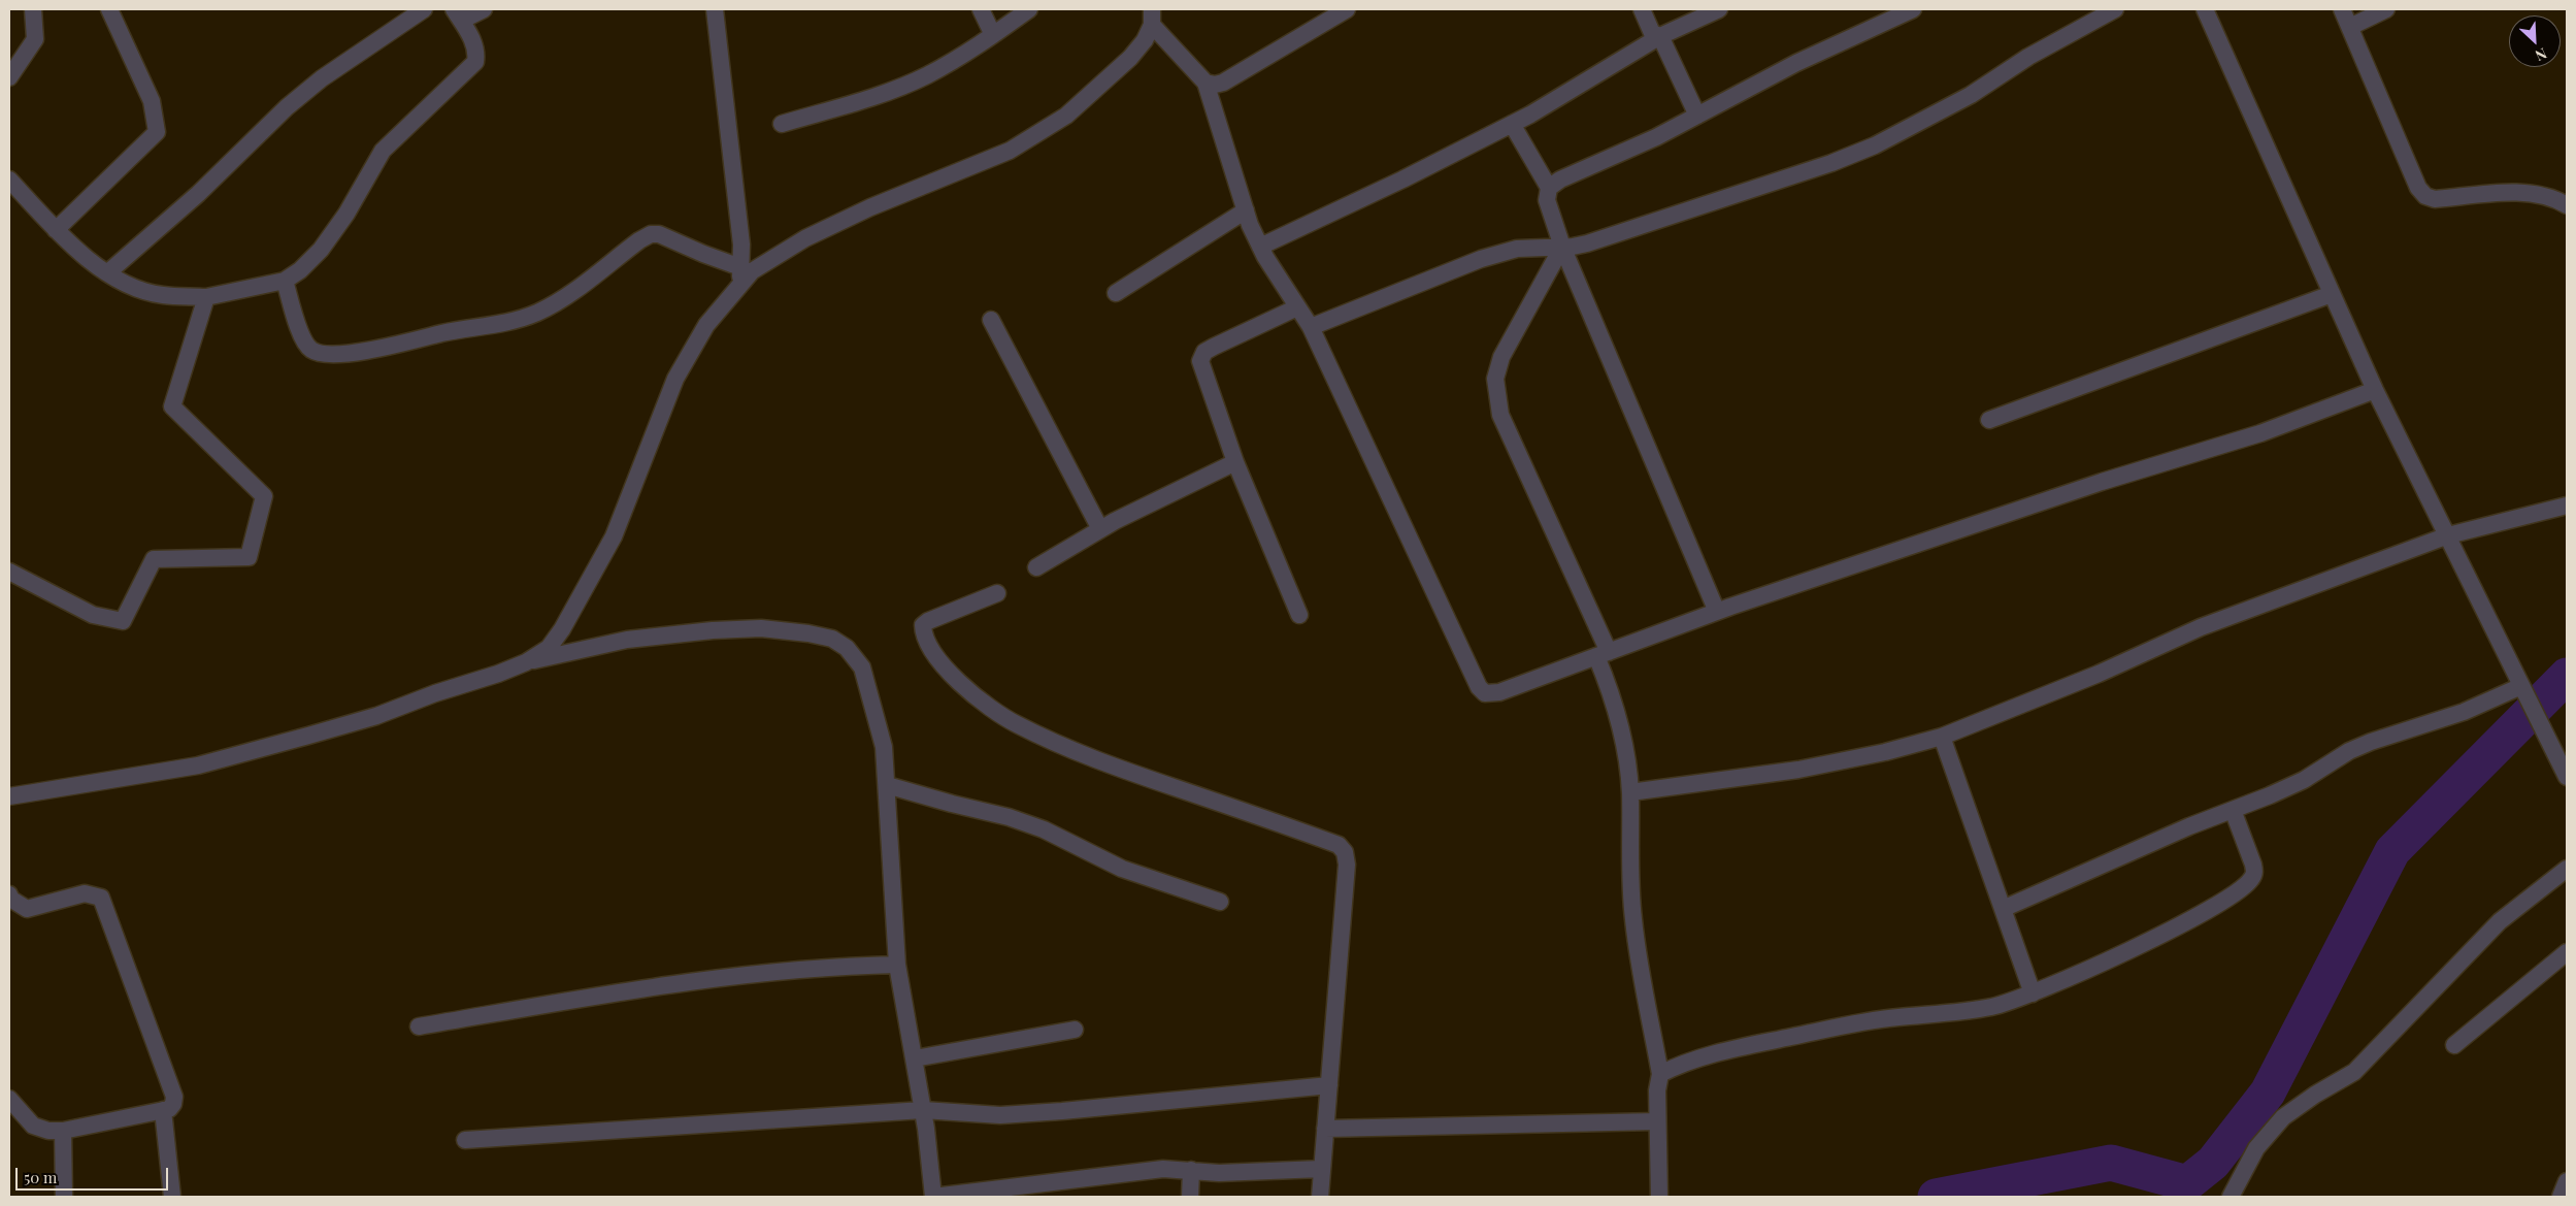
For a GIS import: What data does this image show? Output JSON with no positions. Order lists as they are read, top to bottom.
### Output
{
  "scale_bar": "50 m",
  "north": "bottom right"
}
